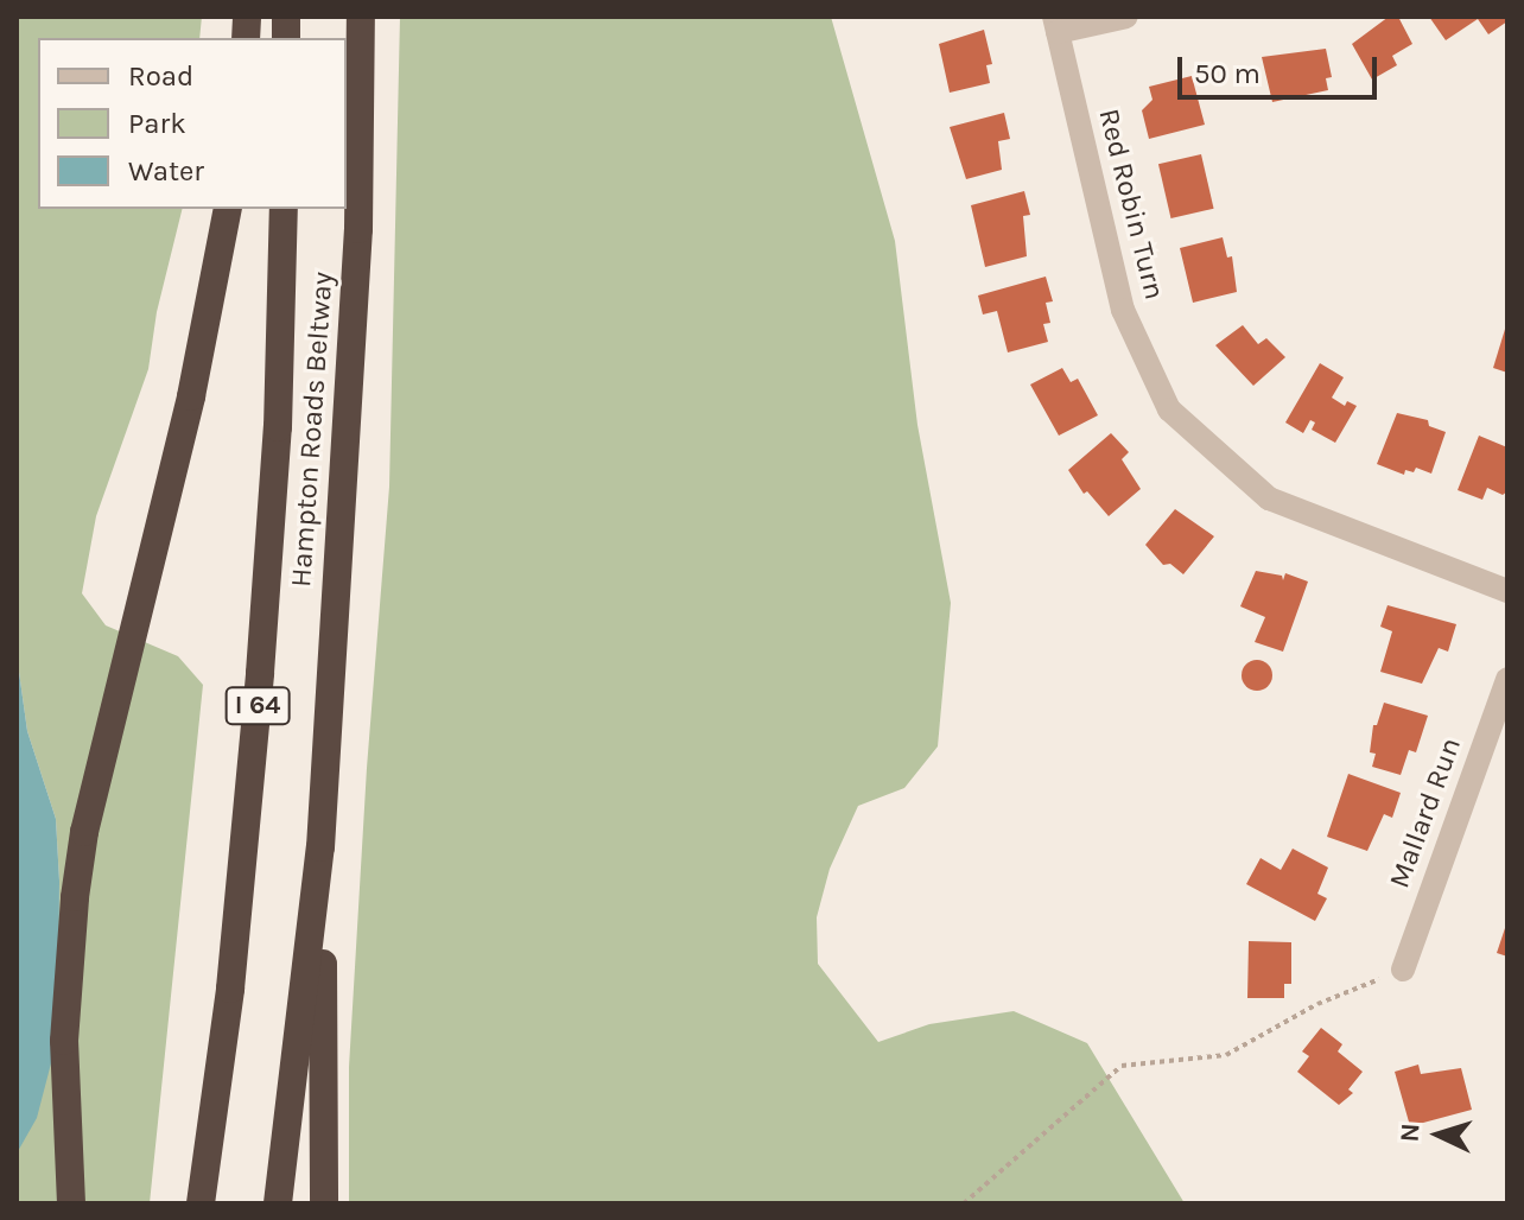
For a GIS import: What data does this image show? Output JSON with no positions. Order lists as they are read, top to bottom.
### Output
{
  "streets": {
    "highway": ["Hampton Roads Beltway", "I 64"],
    "street": ["Red Robin Turn", "Mallard Run"]
  },
  "crossings": [
    ["Hampton Roads Beltway", "I 64"]
  ],
  "legend": ["Road", "Park", "Water"],
  "scale_bar": "50 m",
  "north": "left"
}
